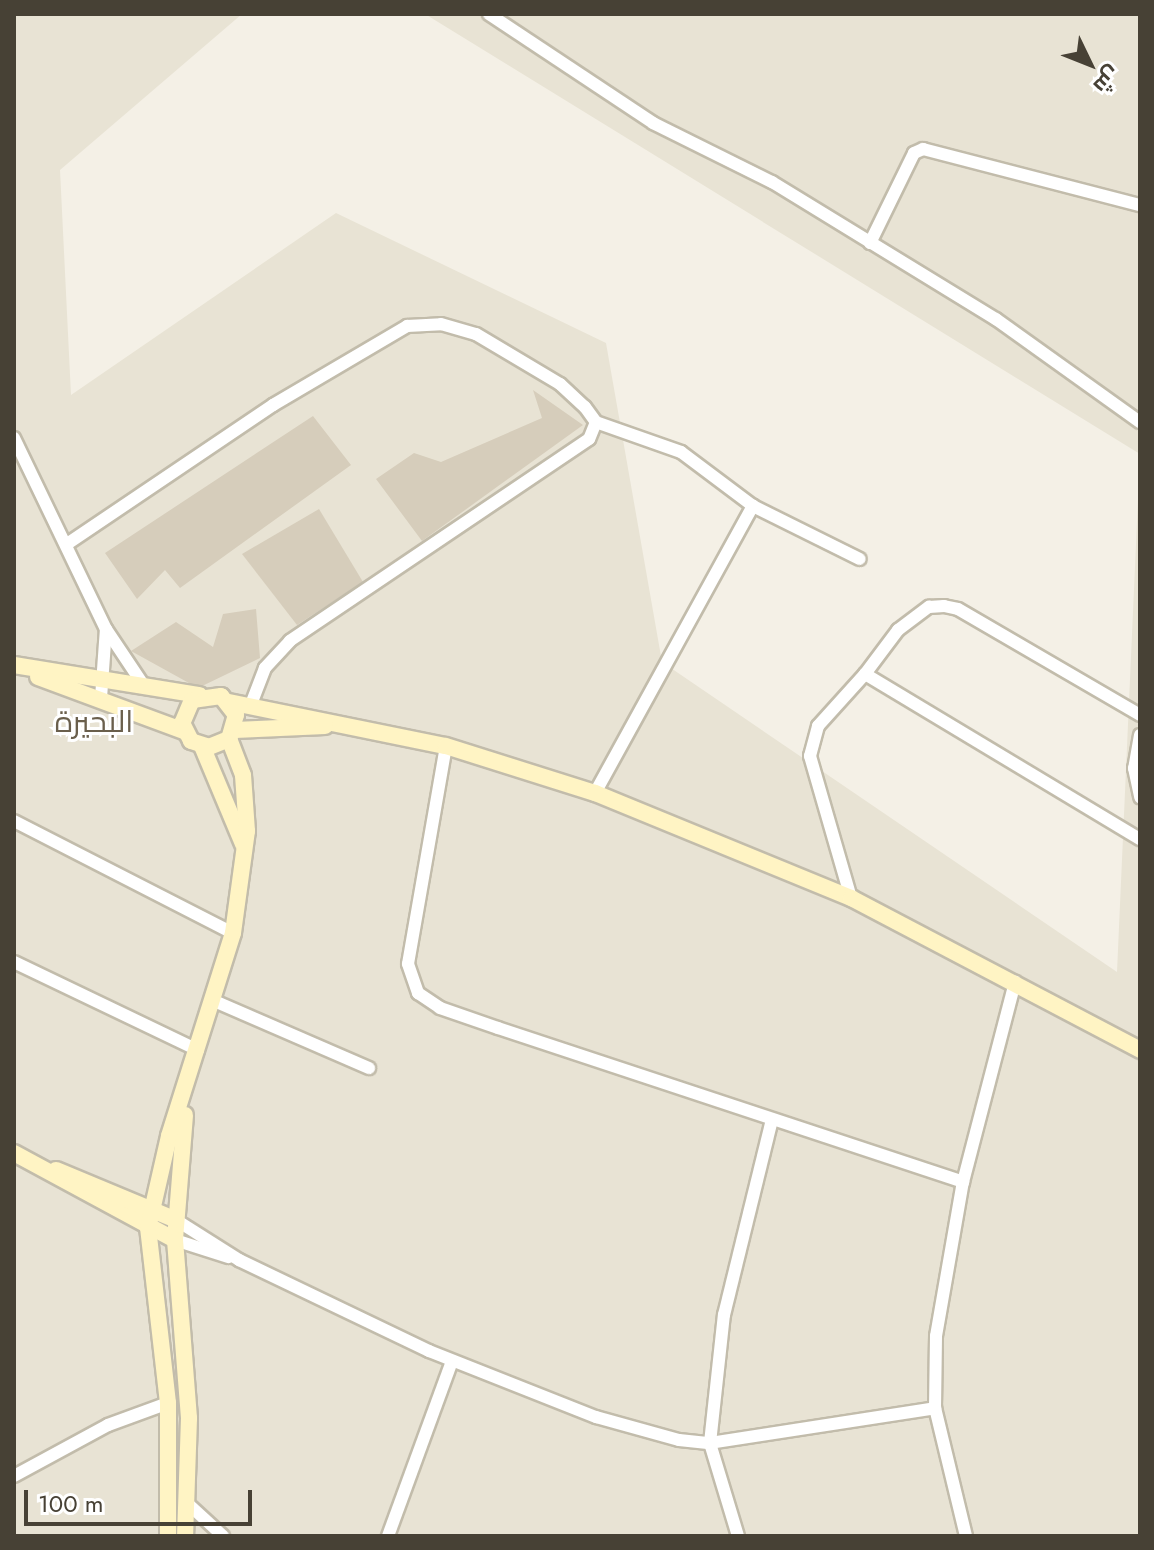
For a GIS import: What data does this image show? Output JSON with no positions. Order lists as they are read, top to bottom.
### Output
{
  "districts": ["البحيرة"],
  "scale_bar": "100 m",
  "north": "bottom right"
}
